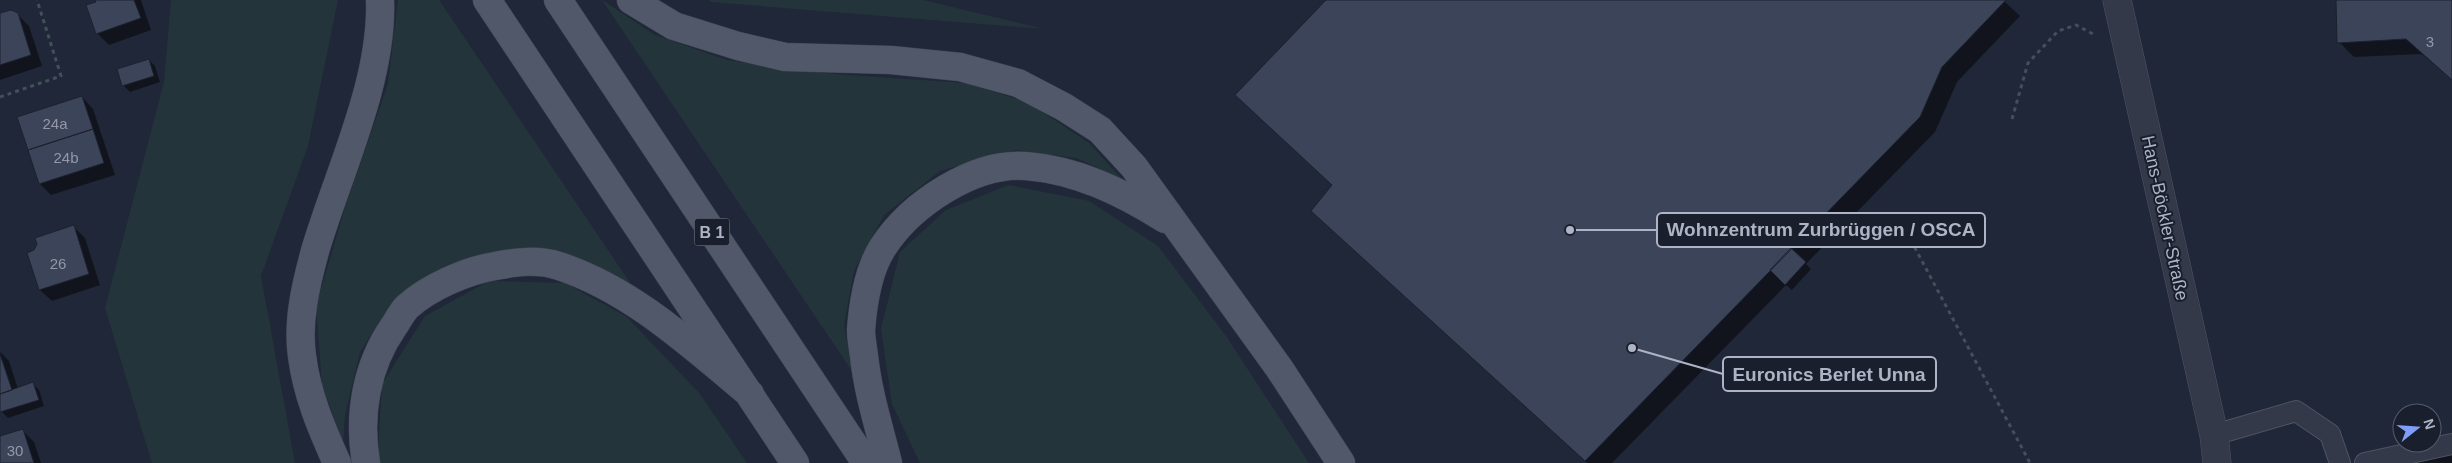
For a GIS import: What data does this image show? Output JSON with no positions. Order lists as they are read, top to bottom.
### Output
{
  "streets": {
    "main road": ["B 1"],
    "street": ["Hans-Böckler-Straße"]
  },
  "places": ["Wohnzentrum Zurbrüggen / OSCA", "Euronics Berlet Unna"],
  "house_numbers": [
    "3",
    "24a",
    "24b",
    "26",
    "30"
  ],
  "north": "right"
}
